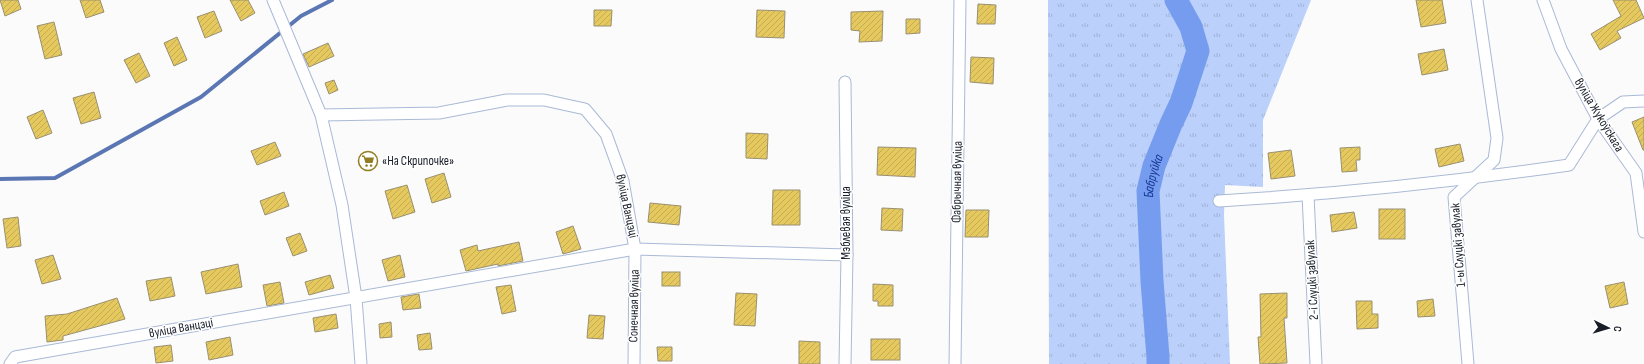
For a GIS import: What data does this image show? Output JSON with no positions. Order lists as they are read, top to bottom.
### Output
{
  "streets": {
    "street": [
      "вуліца Жукоўскага",
      "Фабрычная вуліца",
      "вуліца Ванцэці",
      "Мэблевая вуліца",
      "1-ы Слуцкі завулак",
      "2-і Слуцкі завулак",
      "Сонечная вуліца"
    ]
  },
  "crossings": [
    ["вуліца Ванцэці", "Сонечная вуліца"]
  ],
  "water": ["Бабруйка"],
  "places": {
    "supermarket": ["«На Скрипочке»"]
  },
  "north": "right"
}
